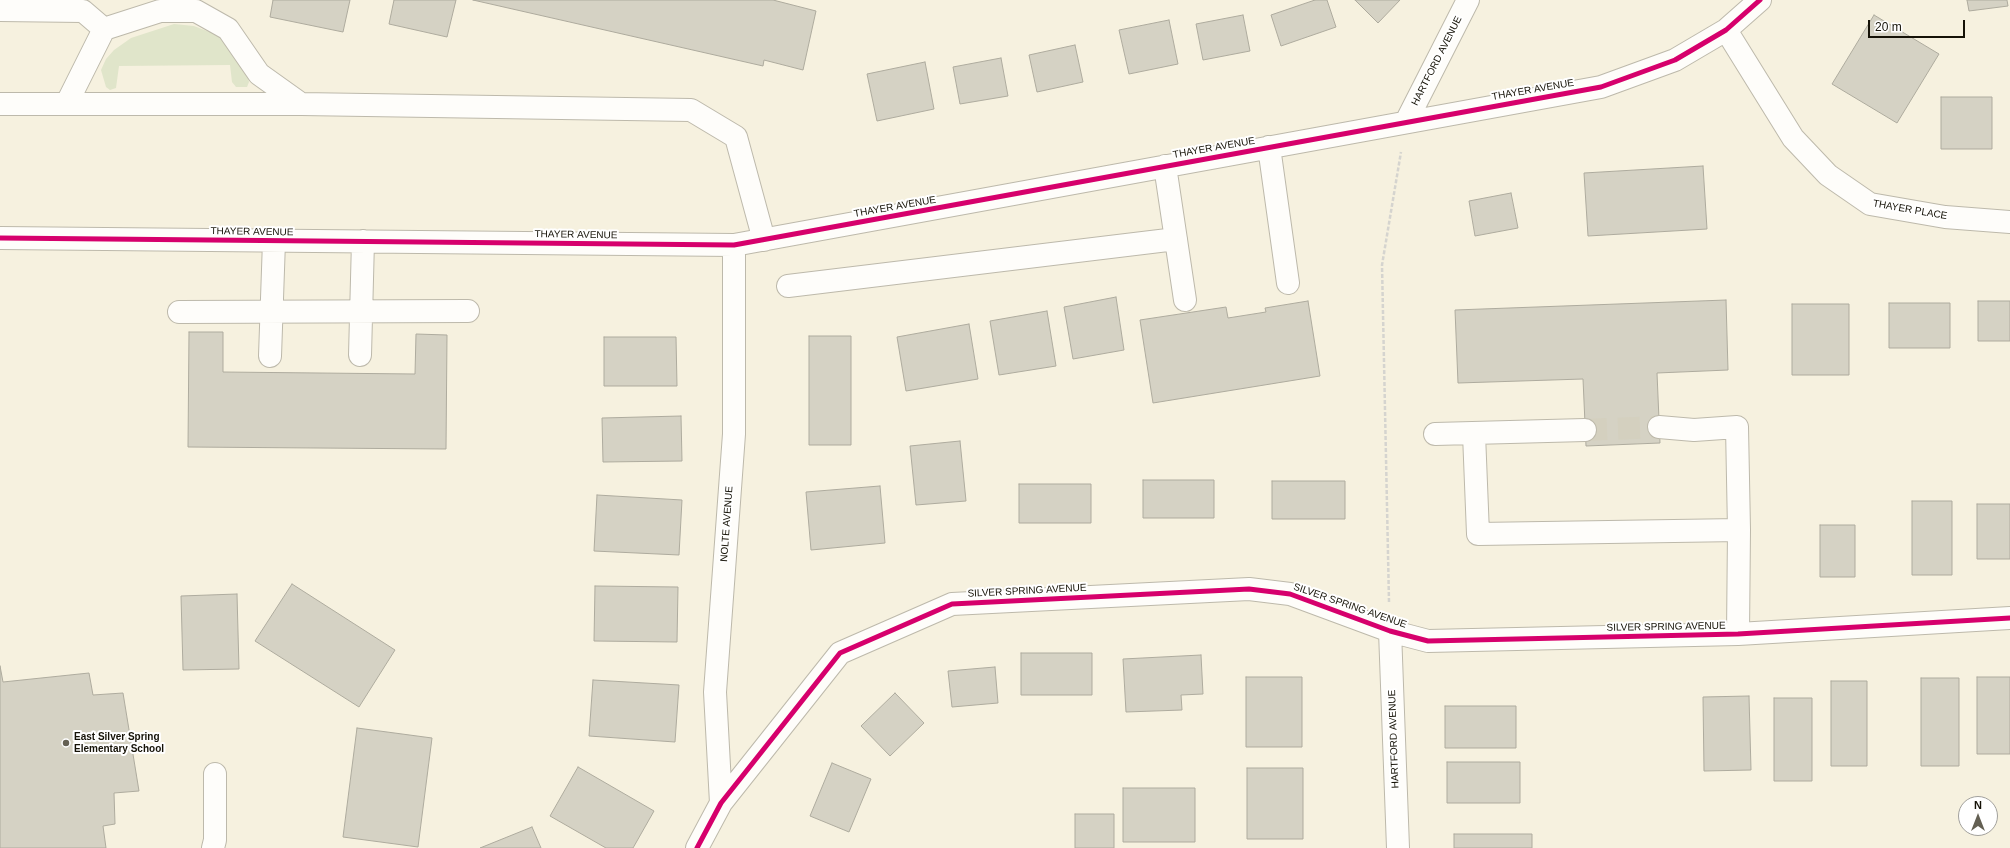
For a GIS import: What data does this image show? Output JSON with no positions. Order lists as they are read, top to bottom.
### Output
{
  "streets": {
    "street": [
      "HARTFORD AVENUE",
      "THAYER AVENUE",
      "THAYER PLACE",
      "NOLTE AVENUE",
      "SILVER SPRING AVENUE"
    ]
  },
  "crossings": [
    ["HARTFORD AVENUE", "THAYER AVENUE"],
    ["HARTFORD AVENUE", "SILVER SPRING AVENUE"],
    ["THAYER AVENUE", "THAYER PLACE"],
    ["THAYER AVENUE", "NOLTE AVENUE"],
    ["NOLTE AVENUE", "SILVER SPRING AVENUE"]
  ],
  "places": ["East Silver Spring Elementary School"],
  "scale_bar": "20 m",
  "north": "top"
}
